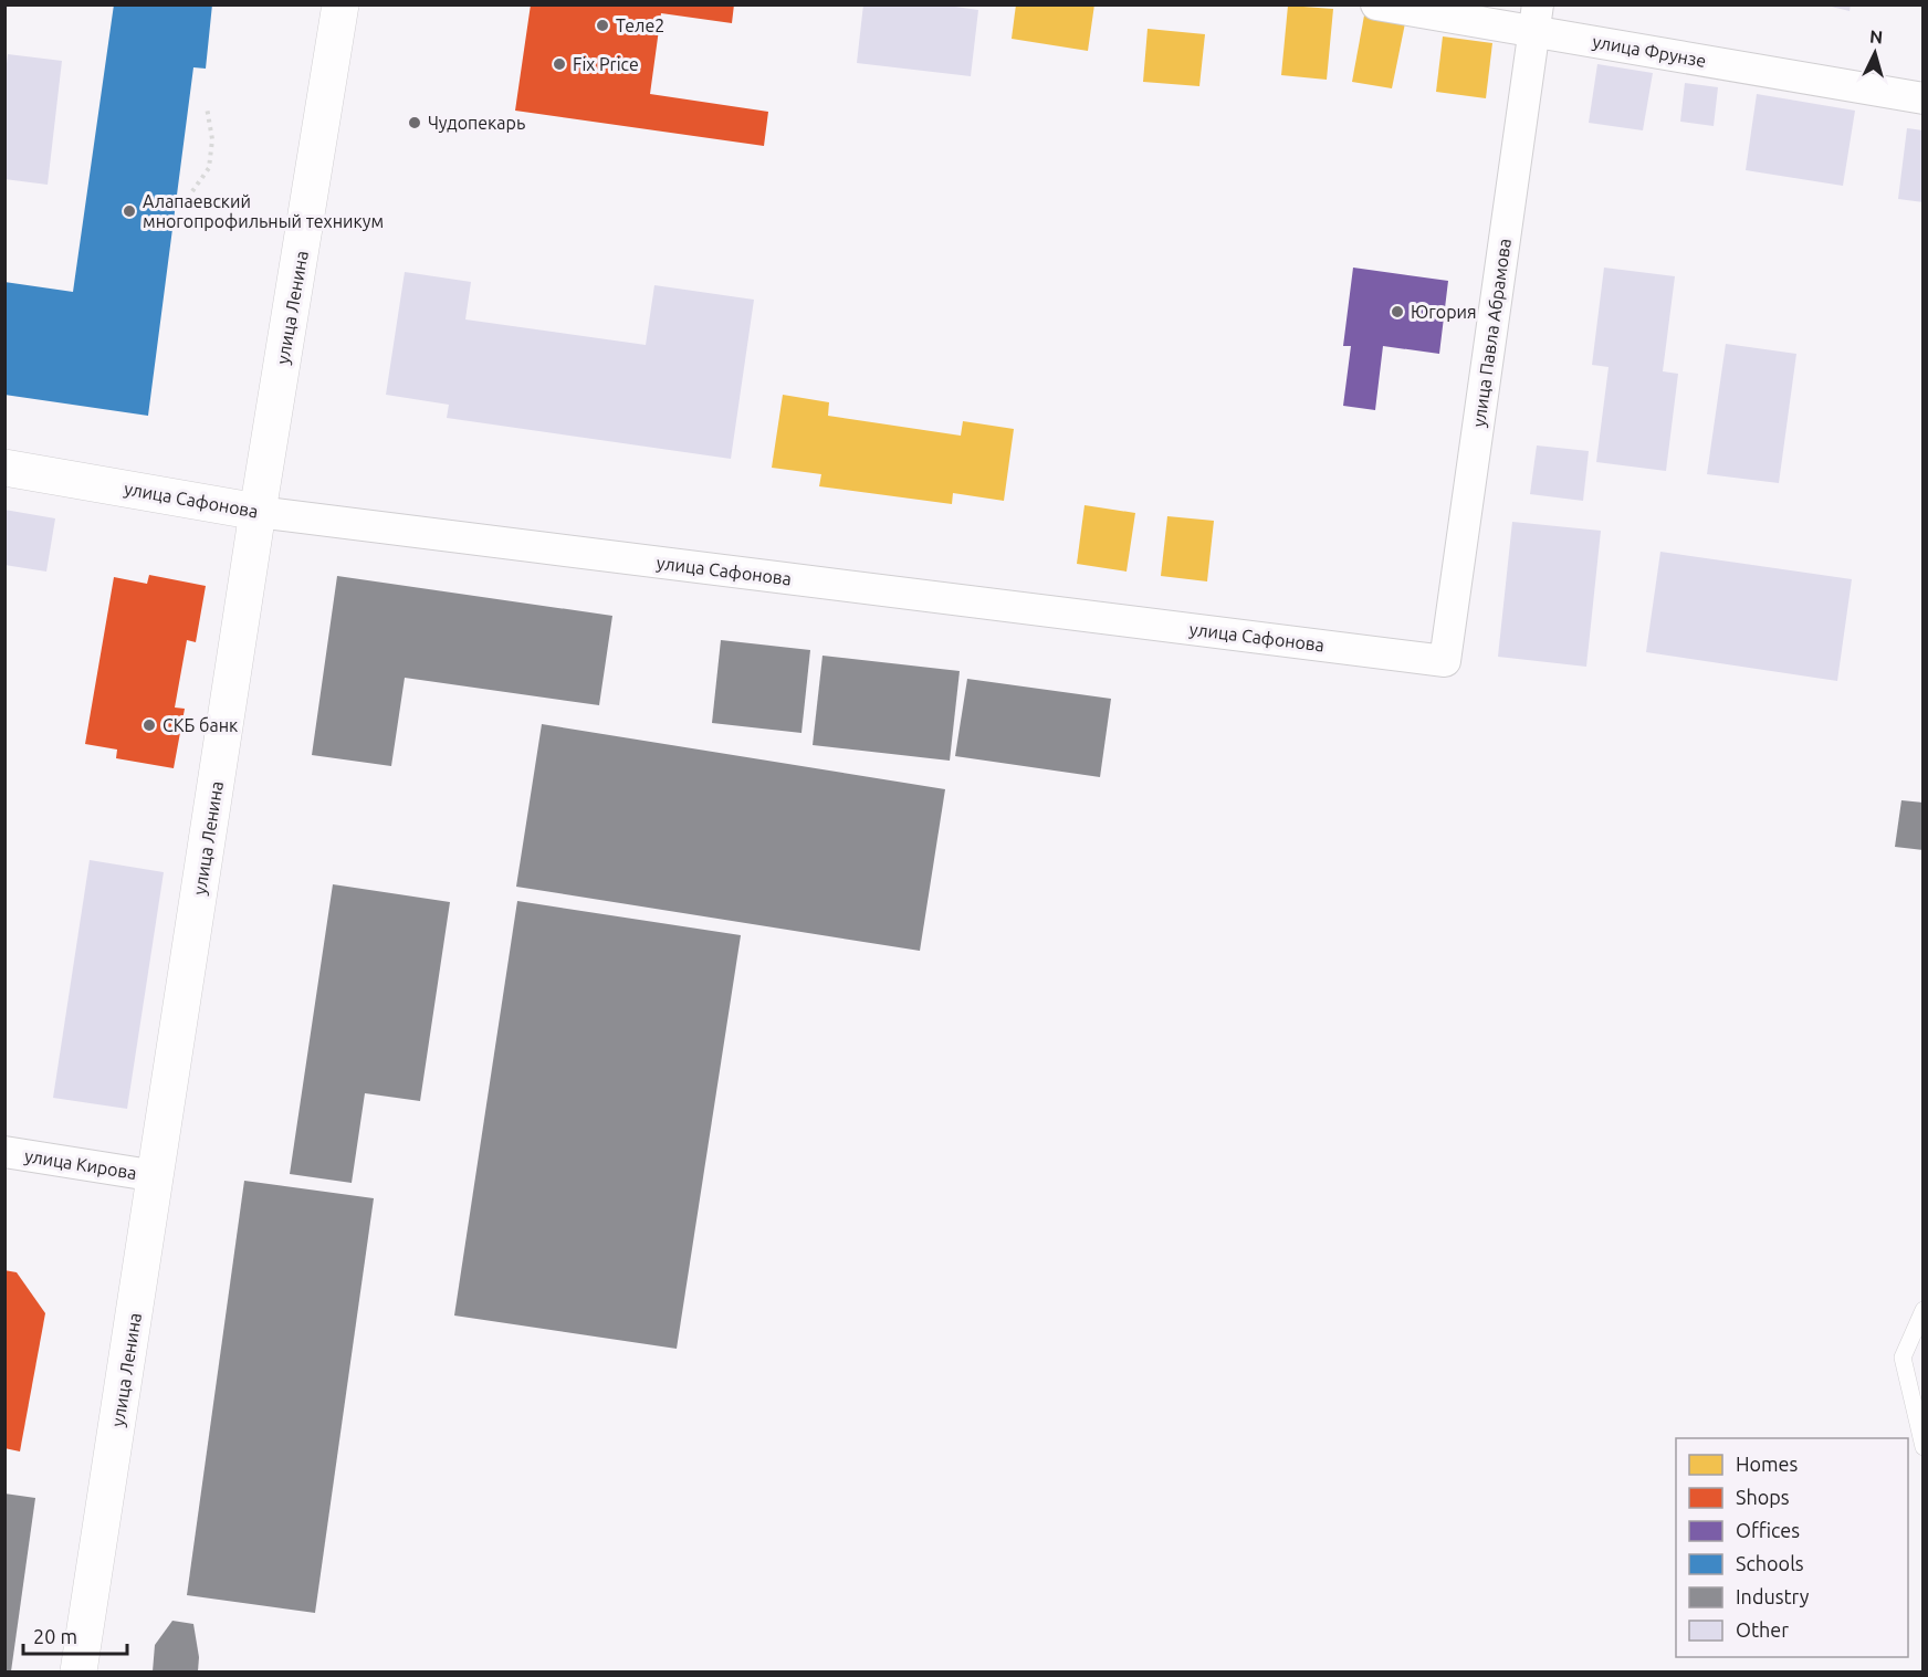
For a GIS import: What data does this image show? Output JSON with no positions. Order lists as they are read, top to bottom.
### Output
{
  "streets": {
    "main road": ["улица Ленина", "улица Сафонова"],
    "street": ["улица Фрунзе", "улица Павла Абрамова", "улица Кирова"]
  },
  "crossings": [
    ["улица Фрунзе", "улица Павла Абрамова"],
    ["улица Ленина", "улица Сафонова"],
    ["улица Ленина", "улица Кирова"],
    ["улица Павла Абрамова", "улица Сафонова"]
  ],
  "places": [
    "Теле2",
    "Fix Price",
    "Чудопекарь",
    "Алапаевский многопрофильный техникум",
    "Югория",
    "СКБ банк"
  ],
  "legend": [
    "Homes",
    "Shops",
    "Offices",
    "Schools",
    "Industry",
    "Other"
  ],
  "scale_bar": "20 m",
  "north": "top"
}
